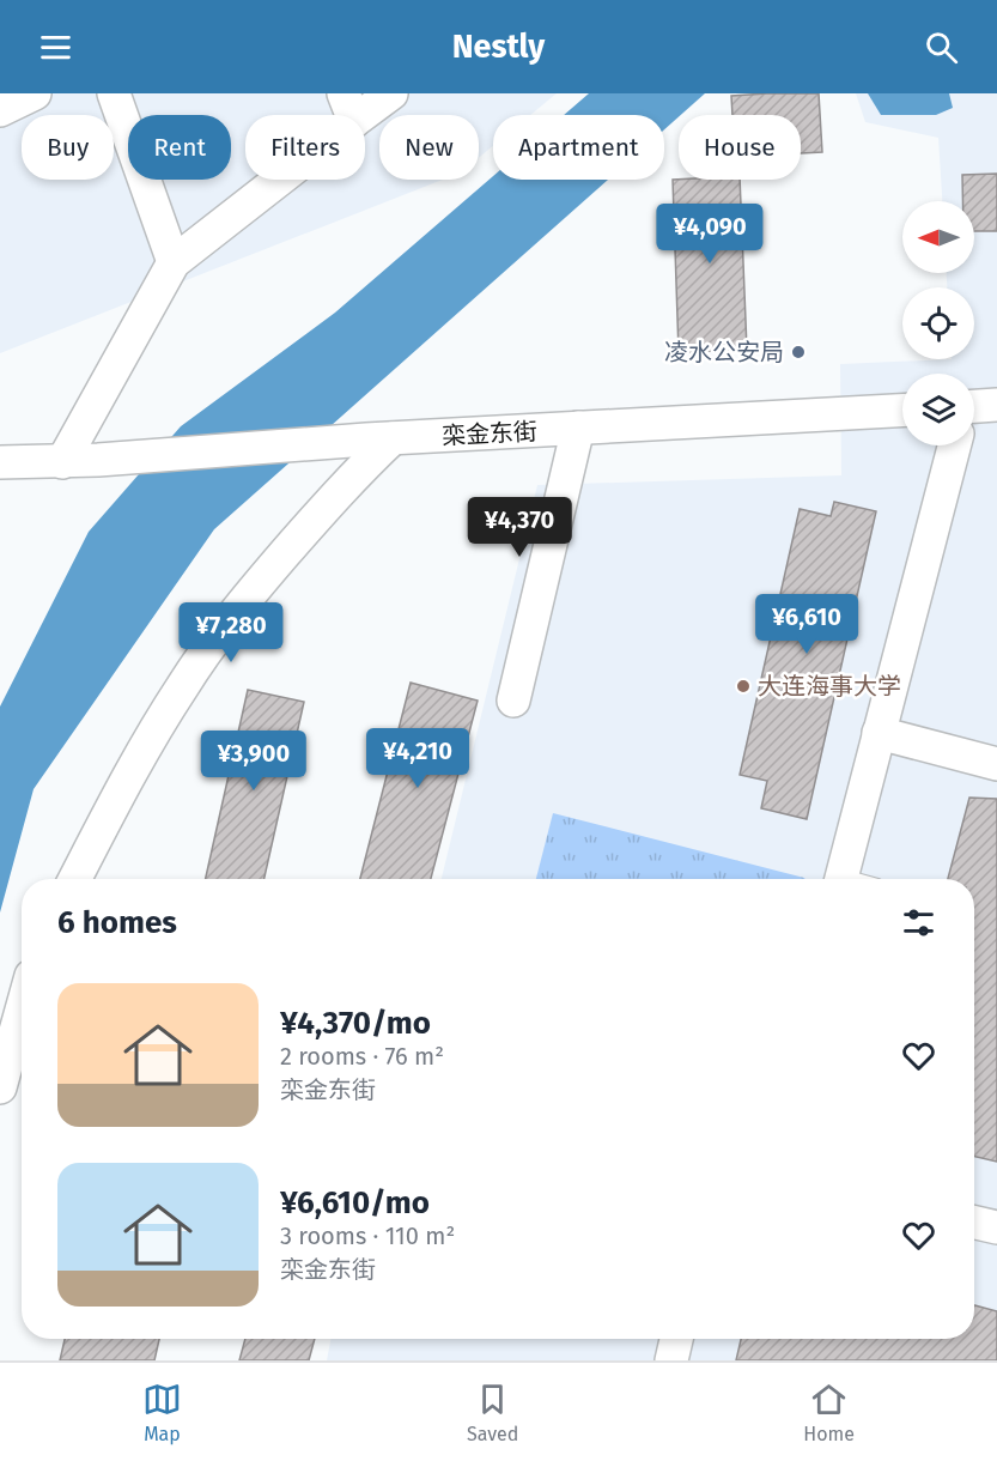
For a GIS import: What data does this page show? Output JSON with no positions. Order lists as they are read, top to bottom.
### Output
{
  "streets": {
    "street": ["栾金东街"]
  },
  "places": ["凌水公安局", "大连海事大学"],
  "north": "left",
  "page": {
    "header": "Nestly",
    "chip": [
      "Buy",
      "Rent",
      "Filters",
      "New",
      "Apartment",
      "House"
    ],
    "price": [
      "¥4,090",
      "¥4,370",
      "¥6,610",
      "¥7,280",
      "¥4,210",
      "¥3,900"
    ],
    "heading": "6 homes",
    "list": [
      {
        "name": "¥4,370/mo",
        "note": "2 rooms · 76 m² · 栾金东街"
      },
      {
        "name": "¥6,610/mo",
        "note": "3 rooms · 110 m² · 栾金东街"
      }
    ],
    "tabs": ["Map", "Saved", "Home"]
  }
}
